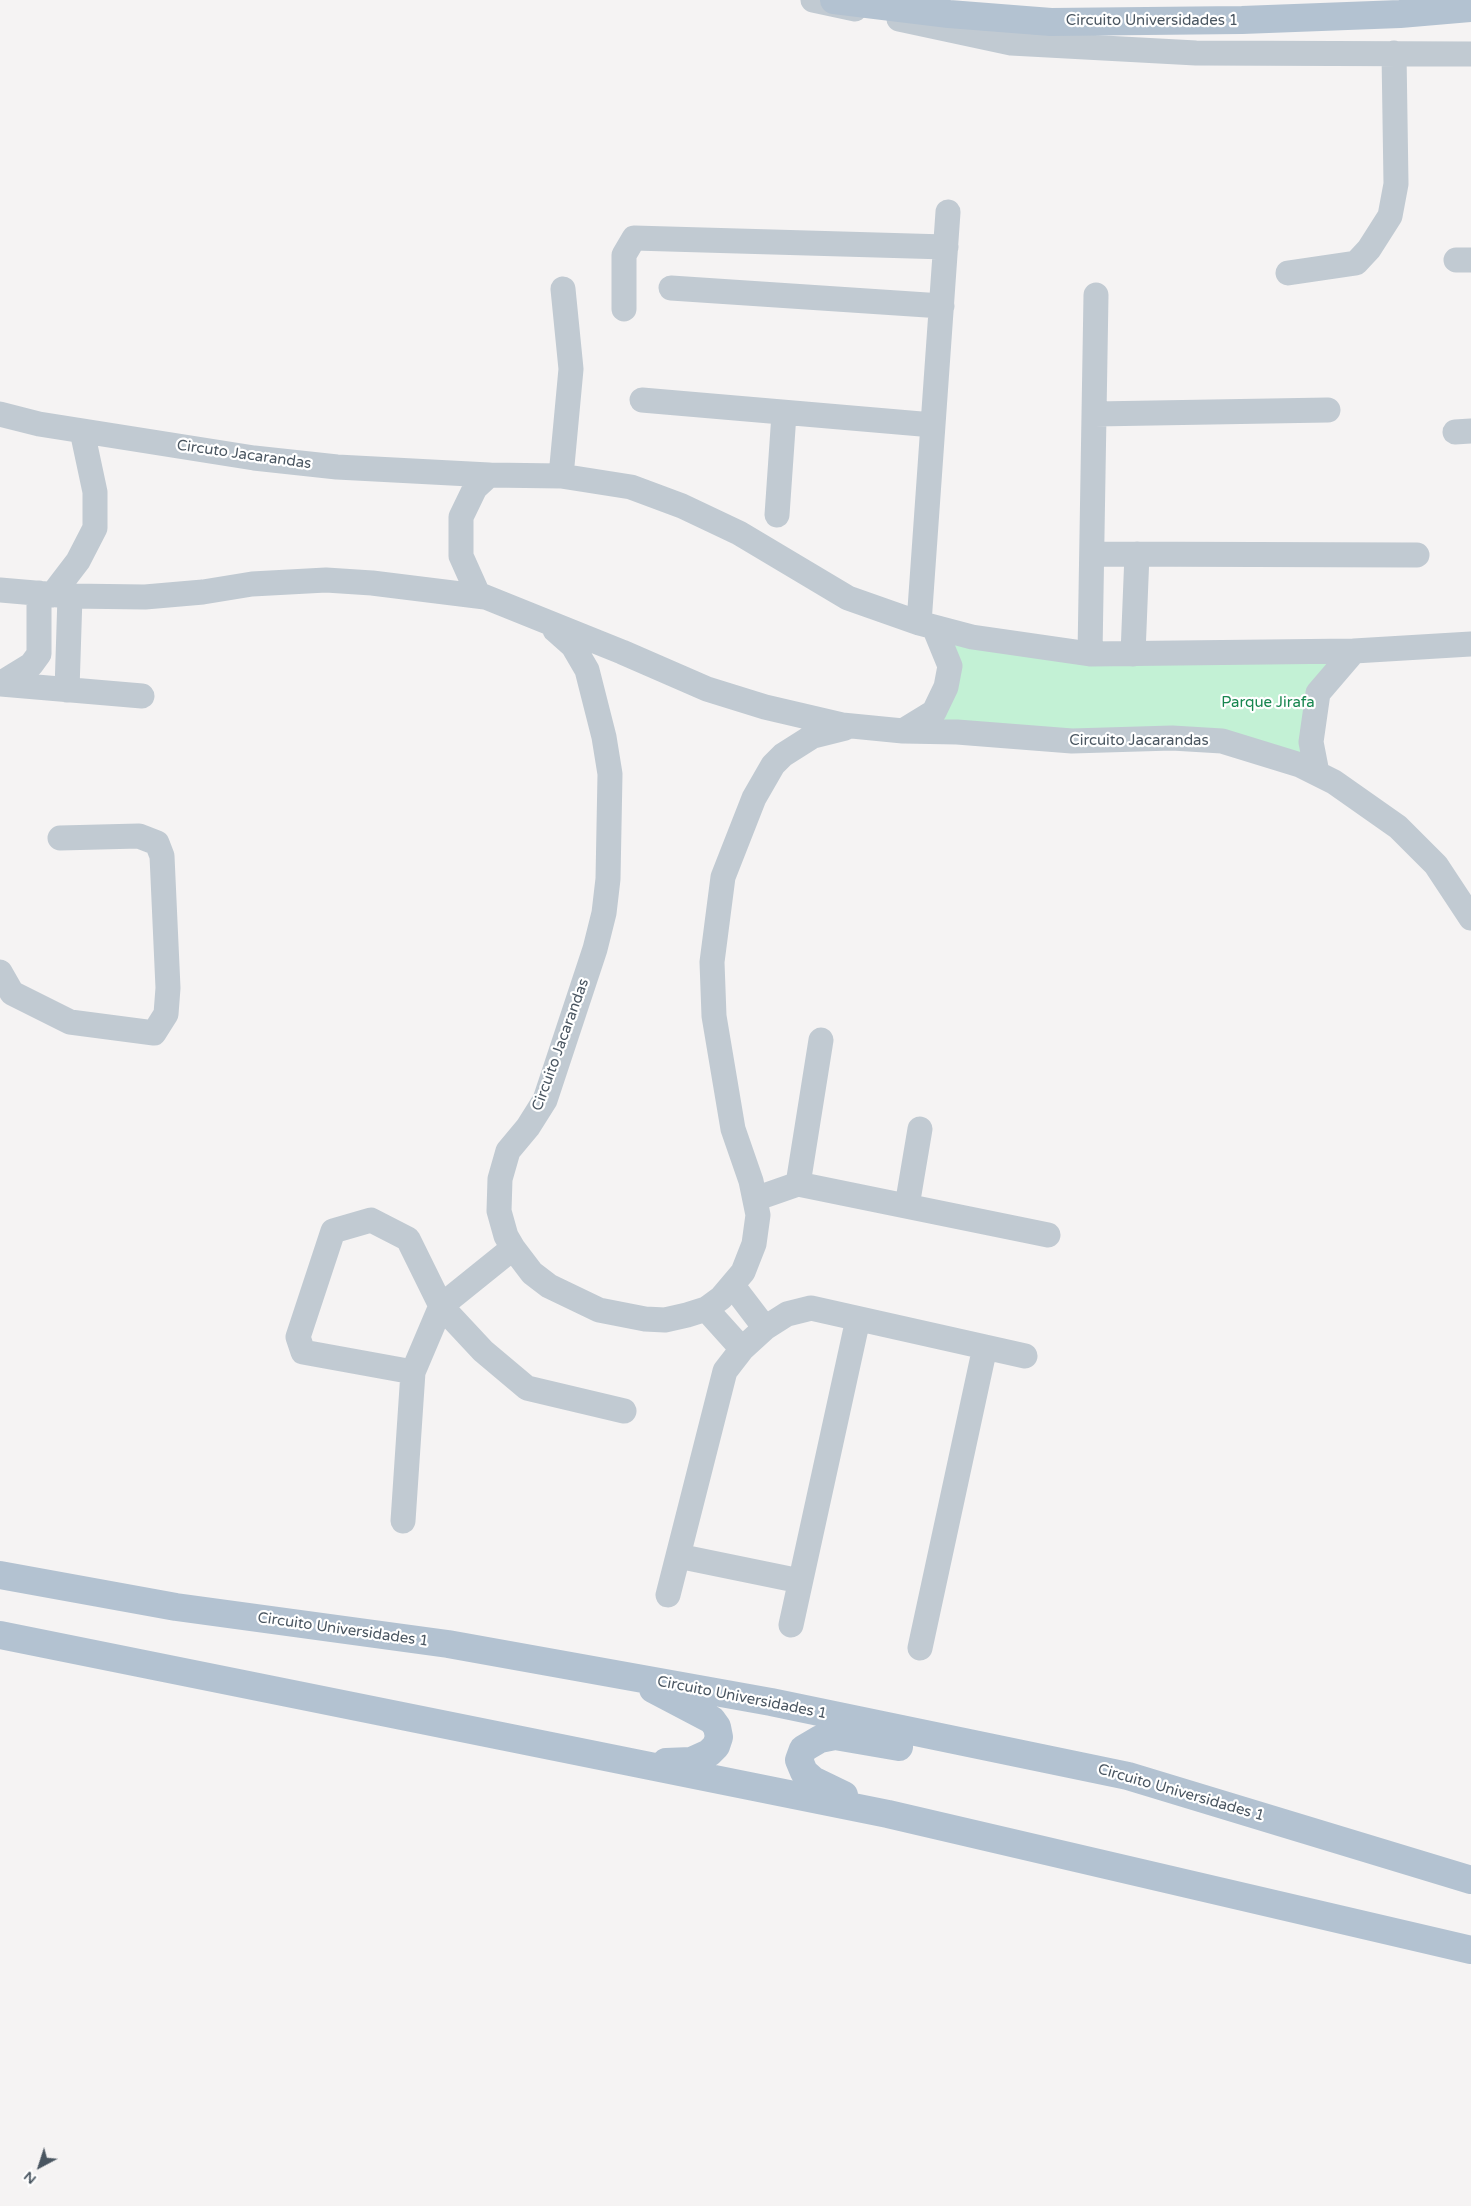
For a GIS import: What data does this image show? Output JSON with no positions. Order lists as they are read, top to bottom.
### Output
{
  "streets": {
    "main road": ["Circuito Universidades 1"],
    "street": ["Circuto Jacarandas", "Circuito Jacarandas"]
  },
  "parks": ["Parque Jirafa"],
  "north": "bottom left"
}
